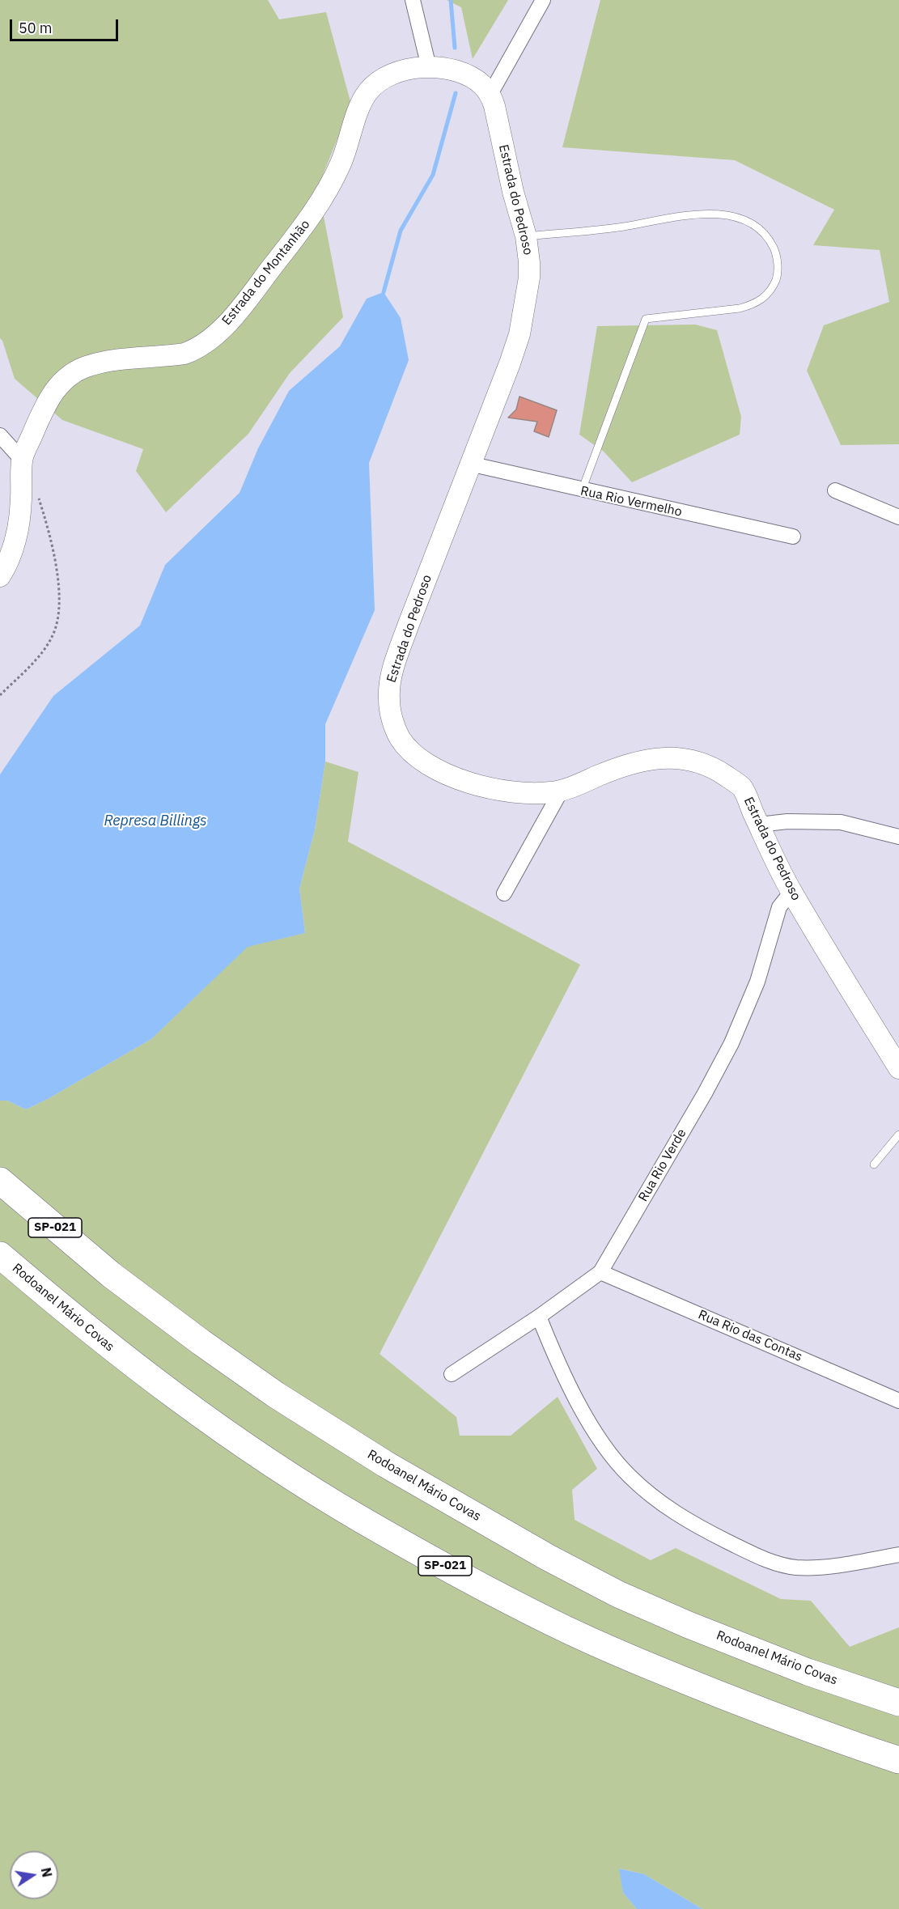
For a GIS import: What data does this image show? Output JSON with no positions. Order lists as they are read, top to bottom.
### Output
{
  "streets": {
    "highway": ["SP-021", "Rodoanel Mário Covas"],
    "main road": ["Estrada do Pedroso", "Estrada do Montanhão"],
    "street": ["Rua Rio Vermelho", "Rua Rio Verde", "Rua Rio das Contas"]
  },
  "crossings": [
    ["Estrada do Pedroso", "Estrada do Montanhão"],
    ["Estrada do Pedroso", "Rua Rio Vermelho"],
    ["Estrada do Pedroso", "Rua Rio Verde"],
    ["Rua Rio Verde", "Rua Rio das Contas"]
  ],
  "water": ["Represa Billings"],
  "scale_bar": "50 m",
  "north": "right"
}
